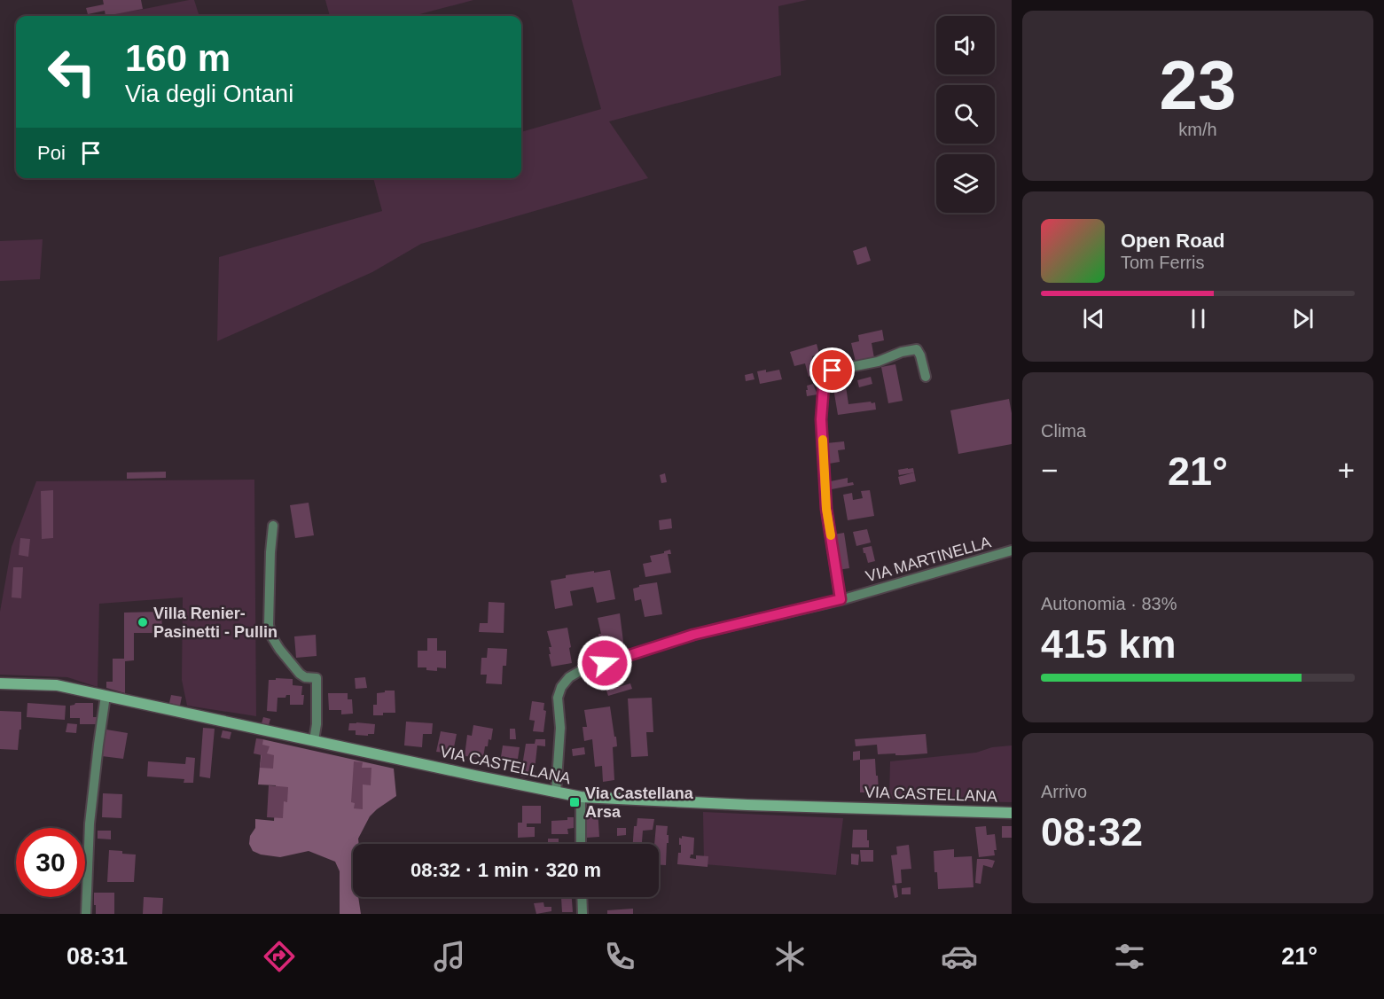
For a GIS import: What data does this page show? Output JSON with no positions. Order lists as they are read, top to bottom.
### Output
{
  "streets": {
    "main road": ["VIA CASTELLANA"],
    "street": ["VIA MARTINELLA"]
  },
  "crossings": [
    ["VIA MARTINELLA", "VIA CASTELLANA"]
  ],
  "places": {
    "other": ["Villa Renier- Pasinetti - Pullin"],
    "transit": ["Via Castellana Arsa"]
  },
  "page": {
    "tile": [
      ["23", "km/h"],
      "Clima",
      ["Autonomia · 83%", "415 km"],
      ["Arrivo", "08:32"]
    ],
    "turn": ["160 m", "Via degli Ontani"],
    "then": "Poi",
    "song": ["Open Road", "Tom Ferris"],
    "heat": ["−", "21°", "+"],
    "limit": "30",
    "trip": "08:32 · 1 min · 320 m",
    "tabs": ["08:31", "21°"]
  }
}
